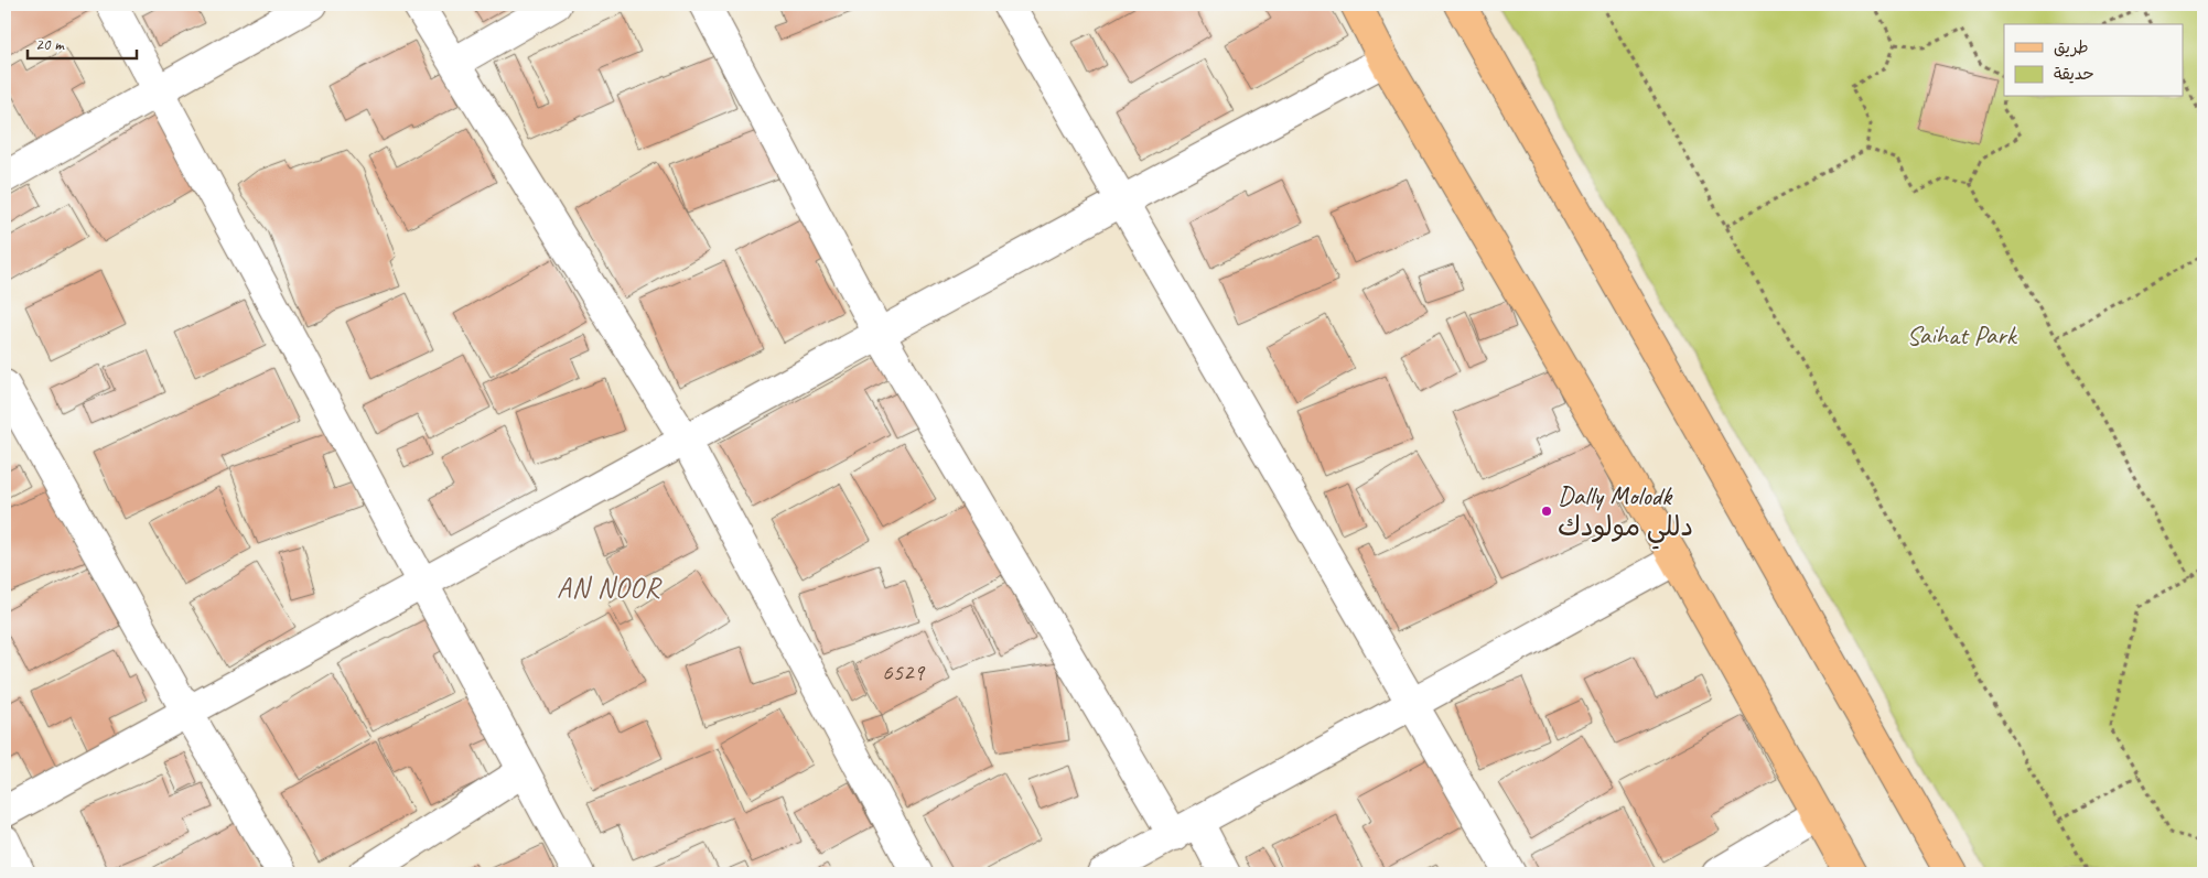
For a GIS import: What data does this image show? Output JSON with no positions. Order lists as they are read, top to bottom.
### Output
{
  "districts": ["AN NOOR"],
  "parks": ["Saihat Park"],
  "places": ["Dally Molodk دللي مولودك"],
  "house_numbers": ["6529"],
  "legend": ["طريق", "حديقة"],
  "scale_bar": "20 m"
}
